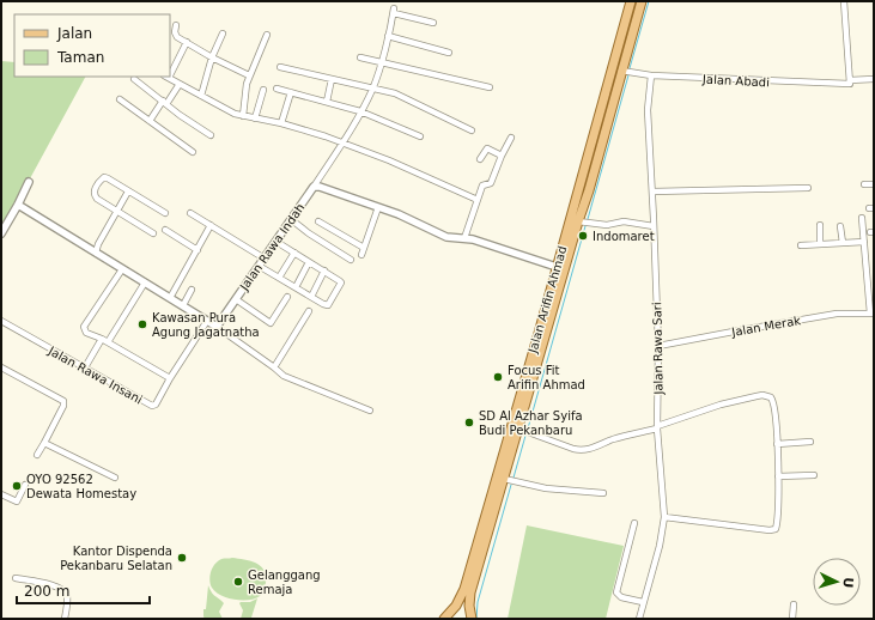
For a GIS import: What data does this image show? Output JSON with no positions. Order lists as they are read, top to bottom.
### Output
{
  "streets": {
    "main road": ["Jalan Arifin Ahmad"],
    "street": [
      "Jalan Abadi",
      "Jalan Rawa Indah",
      "Jalan Merak",
      "Jalan Rawa Sari",
      "Jalan Rawa Insani"
    ]
  },
  "crossings": [
    ["Jalan Abadi", "Jalan Arifin Ahmad"],
    ["Jalan Abadi", "Jalan Rawa Sari"],
    ["Jalan Merak", "Jalan Rawa Sari"]
  ],
  "places": [
    "Indomaret",
    "Kawasan Pura Agung Jagatnatha",
    "Focus Fit Arifin Ahmad",
    "SD Al Azhar Syifa Budi Pekanbaru",
    "OYO 92562 Dewata Homestay",
    "Kantor Dispenda Pekanbaru Selatan",
    "Gelanggang Remaja"
  ],
  "legend": ["Jalan", "Taman"],
  "scale_bar": "200 m",
  "north": "right"
}
